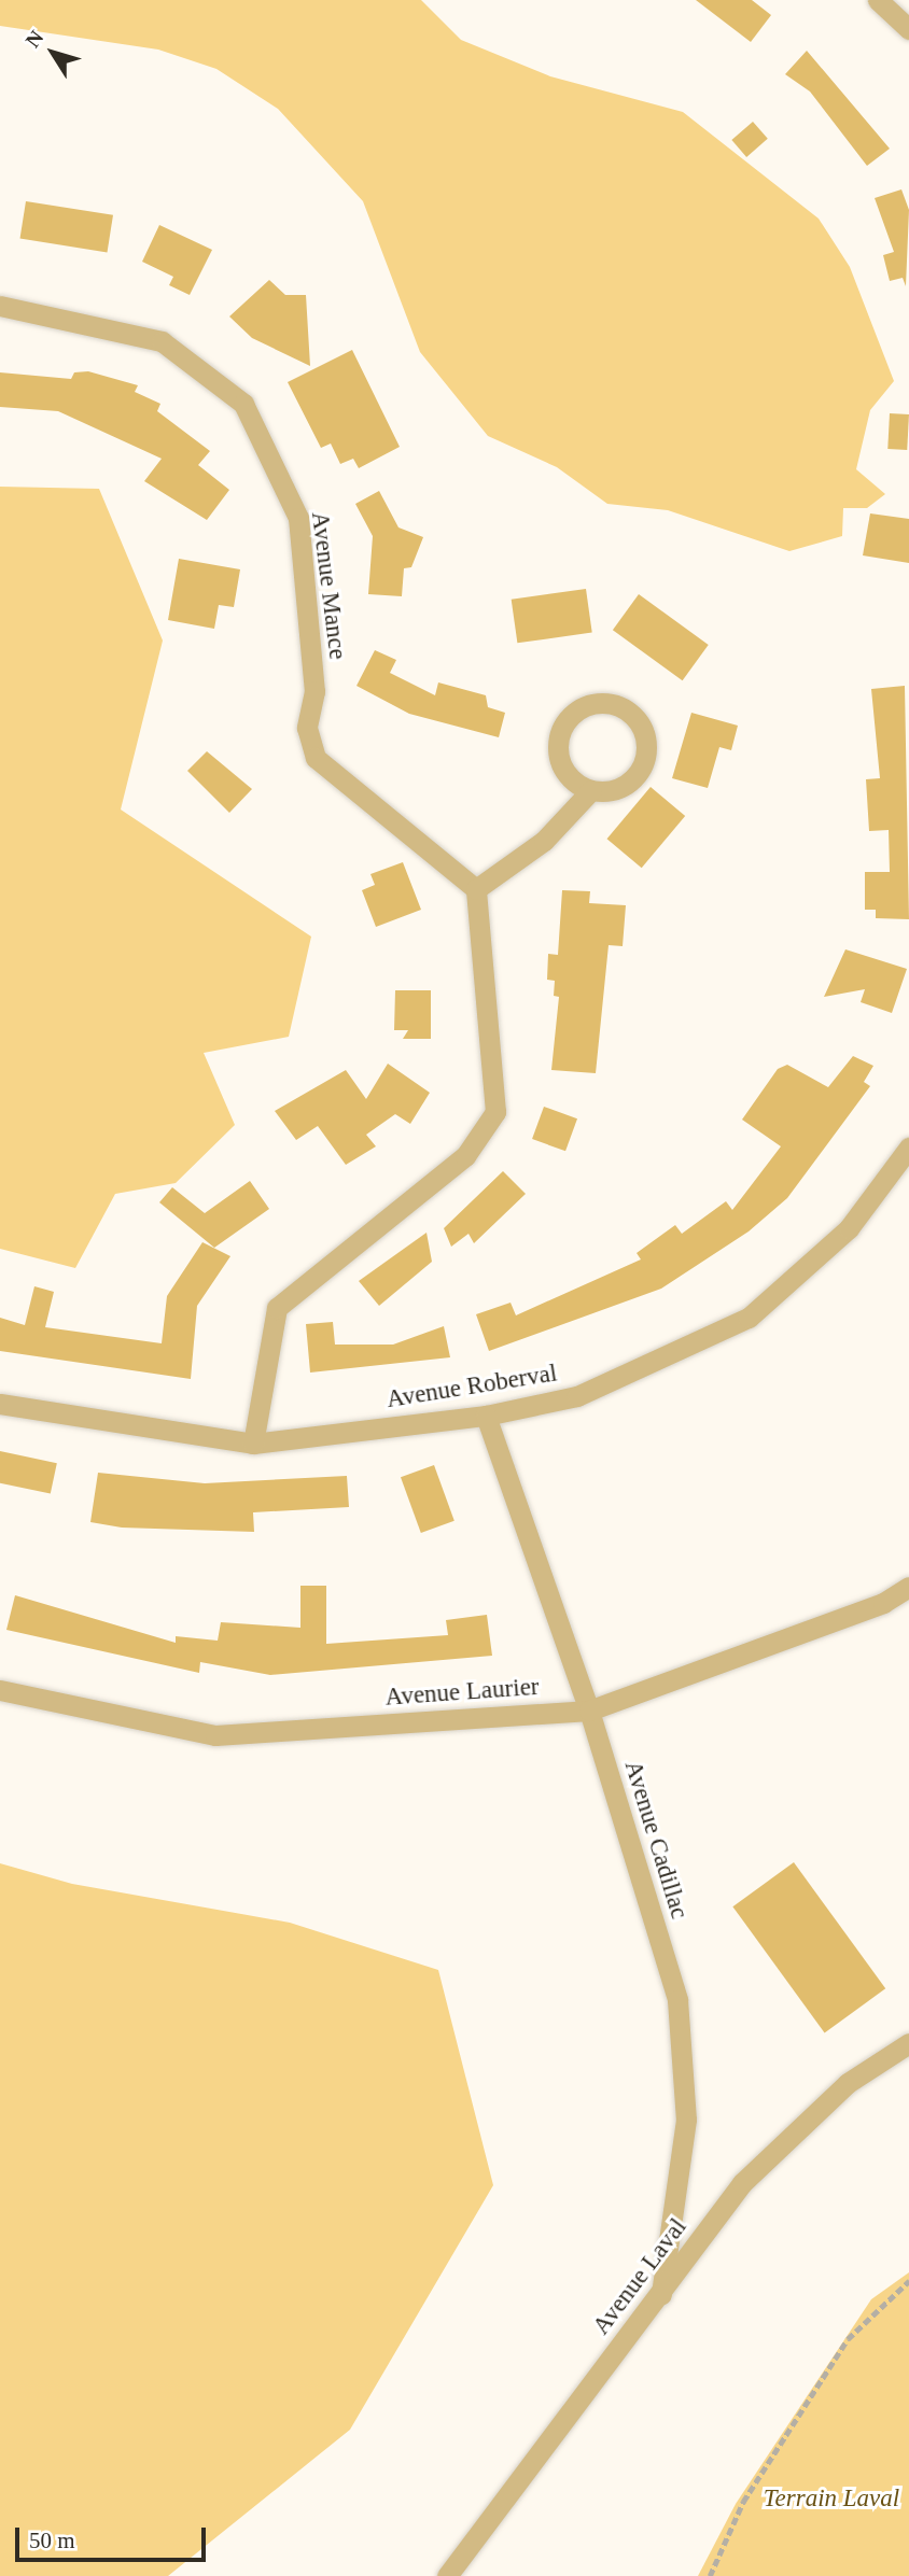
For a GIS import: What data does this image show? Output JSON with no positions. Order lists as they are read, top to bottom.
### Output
{
  "streets": {
    "street": [
      "Avenue Mance",
      "Avenue Roberval",
      "Avenue Laurier",
      "Avenue Cadillac",
      "Avenue Laval"
    ]
  },
  "crossings": [
    ["Avenue Roberval", "Avenue Cadillac"],
    ["Avenue Laurier", "Avenue Cadillac"],
    ["Avenue Cadillac", "Avenue Laval"]
  ],
  "parks": ["Terrain Laval"],
  "scale_bar": "50 m",
  "north": "top left"
}
